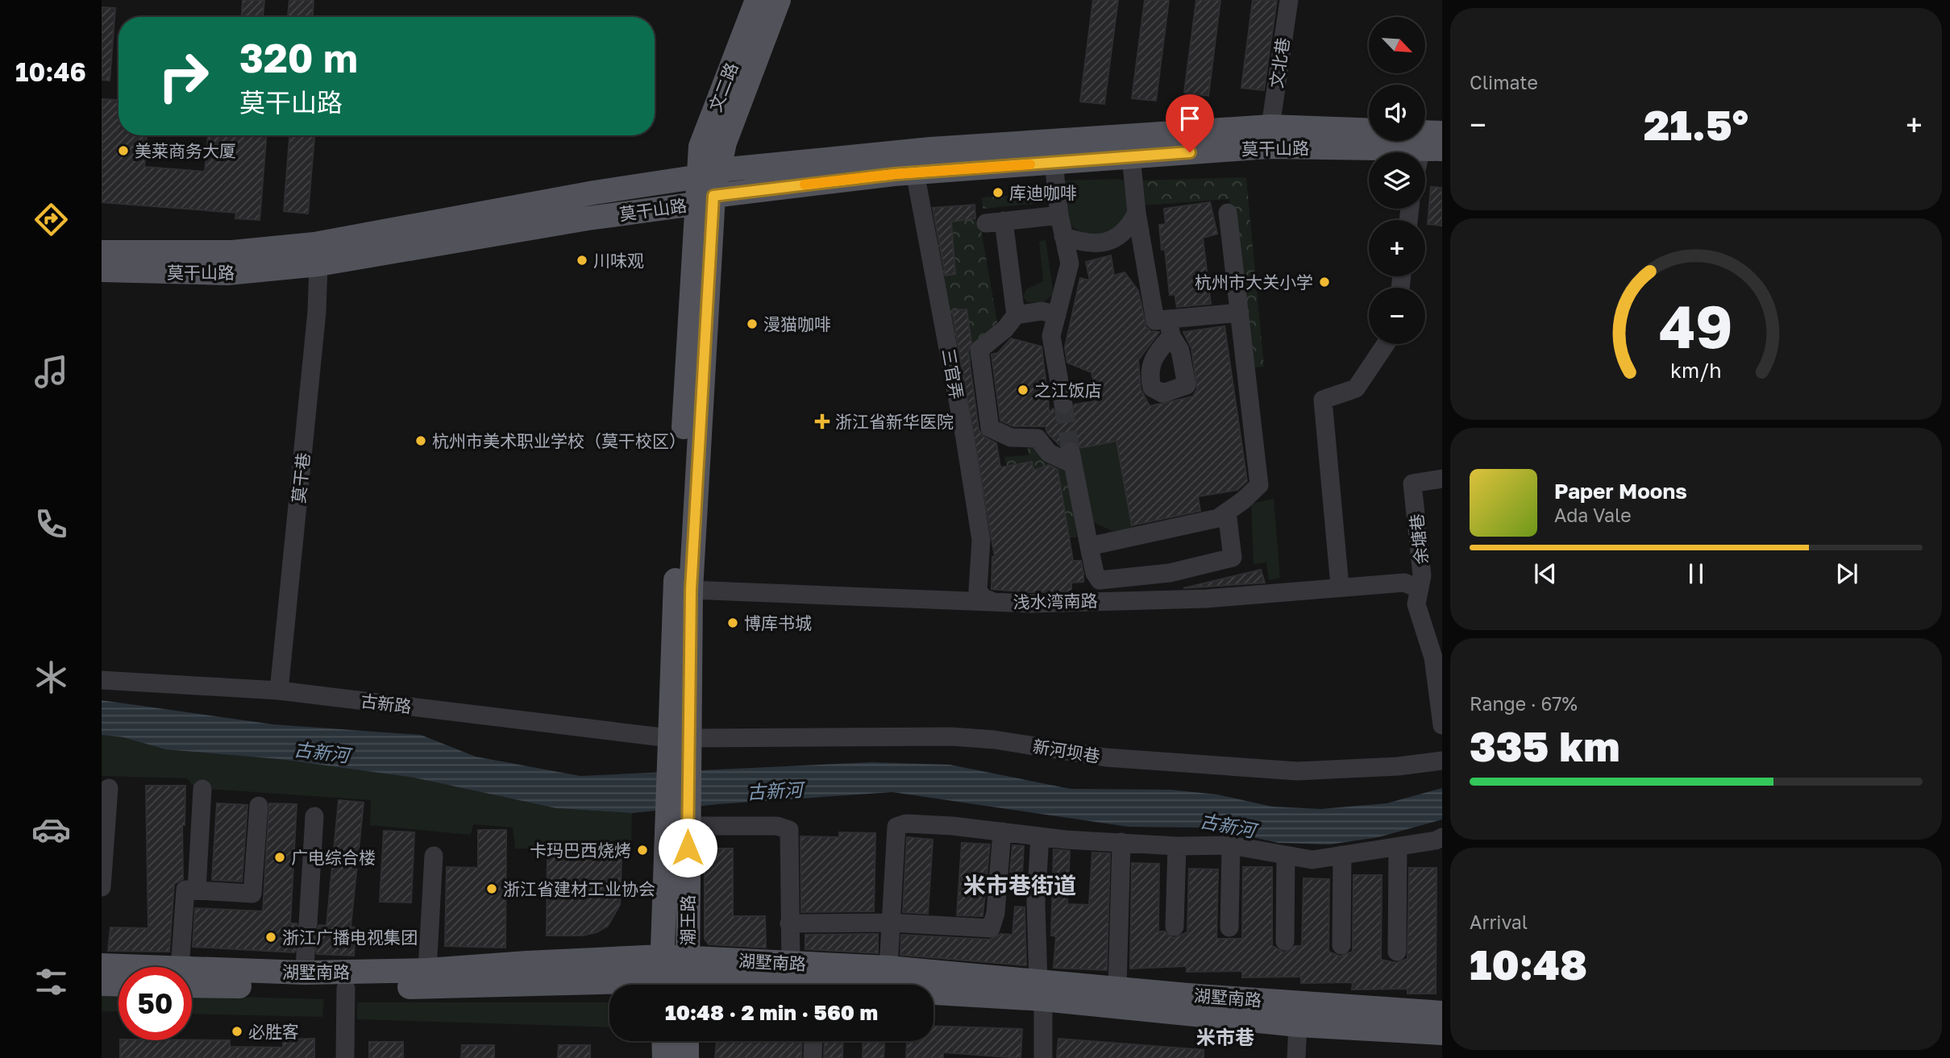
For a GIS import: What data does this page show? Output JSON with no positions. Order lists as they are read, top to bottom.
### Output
{
  "streets": {
    "main road": [
      "文二路",
      "莫干山路",
      "潮王路",
      "湖墅南路"
    ],
    "street": [
      "文北巷",
      "三官弄",
      "莫干巷",
      "余塘巷",
      "浅水湾南路",
      "古新路",
      "新河坝巷"
    ]
  },
  "crossings": [
    ["文北巷", "莫干山路"],
    ["文二路", "莫干山路"],
    ["文二路", "潮王路"],
    ["莫干山路", "三官弄"],
    ["莫干山路", "莫干巷"],
    ["莫干山路", "潮王路"],
    ["三官弄", "浅水湾南路"],
    ["莫干巷", "古新路"],
    ["余塘巷", "浅水湾南路"],
    ["浅水湾南路", "潮王路"],
    ["古新路", "新河坝巷"],
    ["古新路", "潮王路"],
    ["新河坝巷", "潮王路"],
    ["潮王路", "湖墅南路"]
  ],
  "districts": ["米市巷街道", "米市巷"],
  "water": ["古新河"],
  "places": {
    "other": [
      "美莱商务大厦",
      "库迪咖啡",
      "川味观",
      "杭州市大关小学",
      "漫猫咖啡",
      "之江饭店",
      "杭州市美术职业学校（莫干校区）",
      "博库书城",
      "卡玛巴西烧烤",
      "广电综合楼",
      "浙江省建材工业协会",
      "浙江广播电视集团",
      "必胜客"
    ],
    "health": ["浙江省新华医院"]
  },
  "north": "bottom right",
  "page": {
    "tabs": "10:46",
    "tile": [
      "Climate",
      ["Range · 67%", "335 km"],
      ["Arrival", "10:48"]
    ],
    "map_buttons": ["+", "−"],
    "turn": ["320 m", "莫干山路"],
    "heat": ["−", "21.5°", "+"],
    "song": ["Paper Moons", "Ada Vale"],
    "limit": "50",
    "trip": "10:48 · 2 min · 560 m",
    "gauge": ["49", "km/h"]
  }
}
